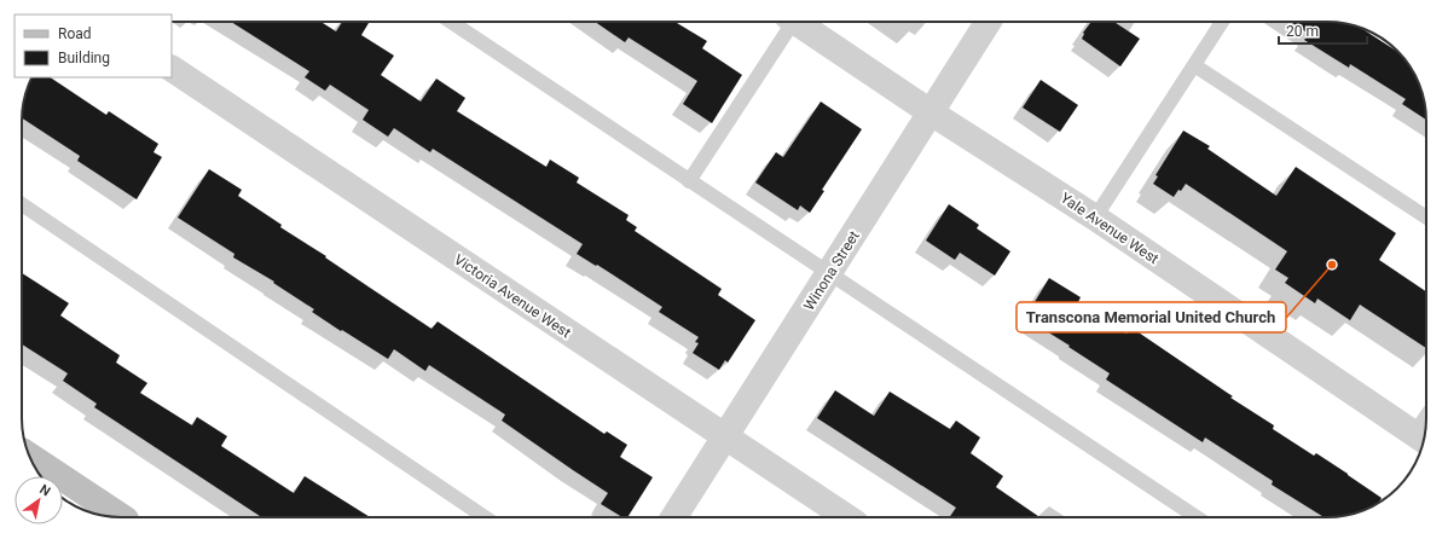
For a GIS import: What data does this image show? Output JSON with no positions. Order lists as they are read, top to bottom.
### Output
{
  "streets": {
    "street": ["Yale Avenue West", "Winona Street", "Victoria Avenue West"]
  },
  "crossings": [
    ["Yale Avenue West", "Winona Street"],
    ["Winona Street", "Victoria Avenue West"]
  ],
  "places": ["Transcona Memorial United Church"],
  "legend": ["Road", "Building"],
  "scale_bar": "20 m",
  "north": "top right"
}
